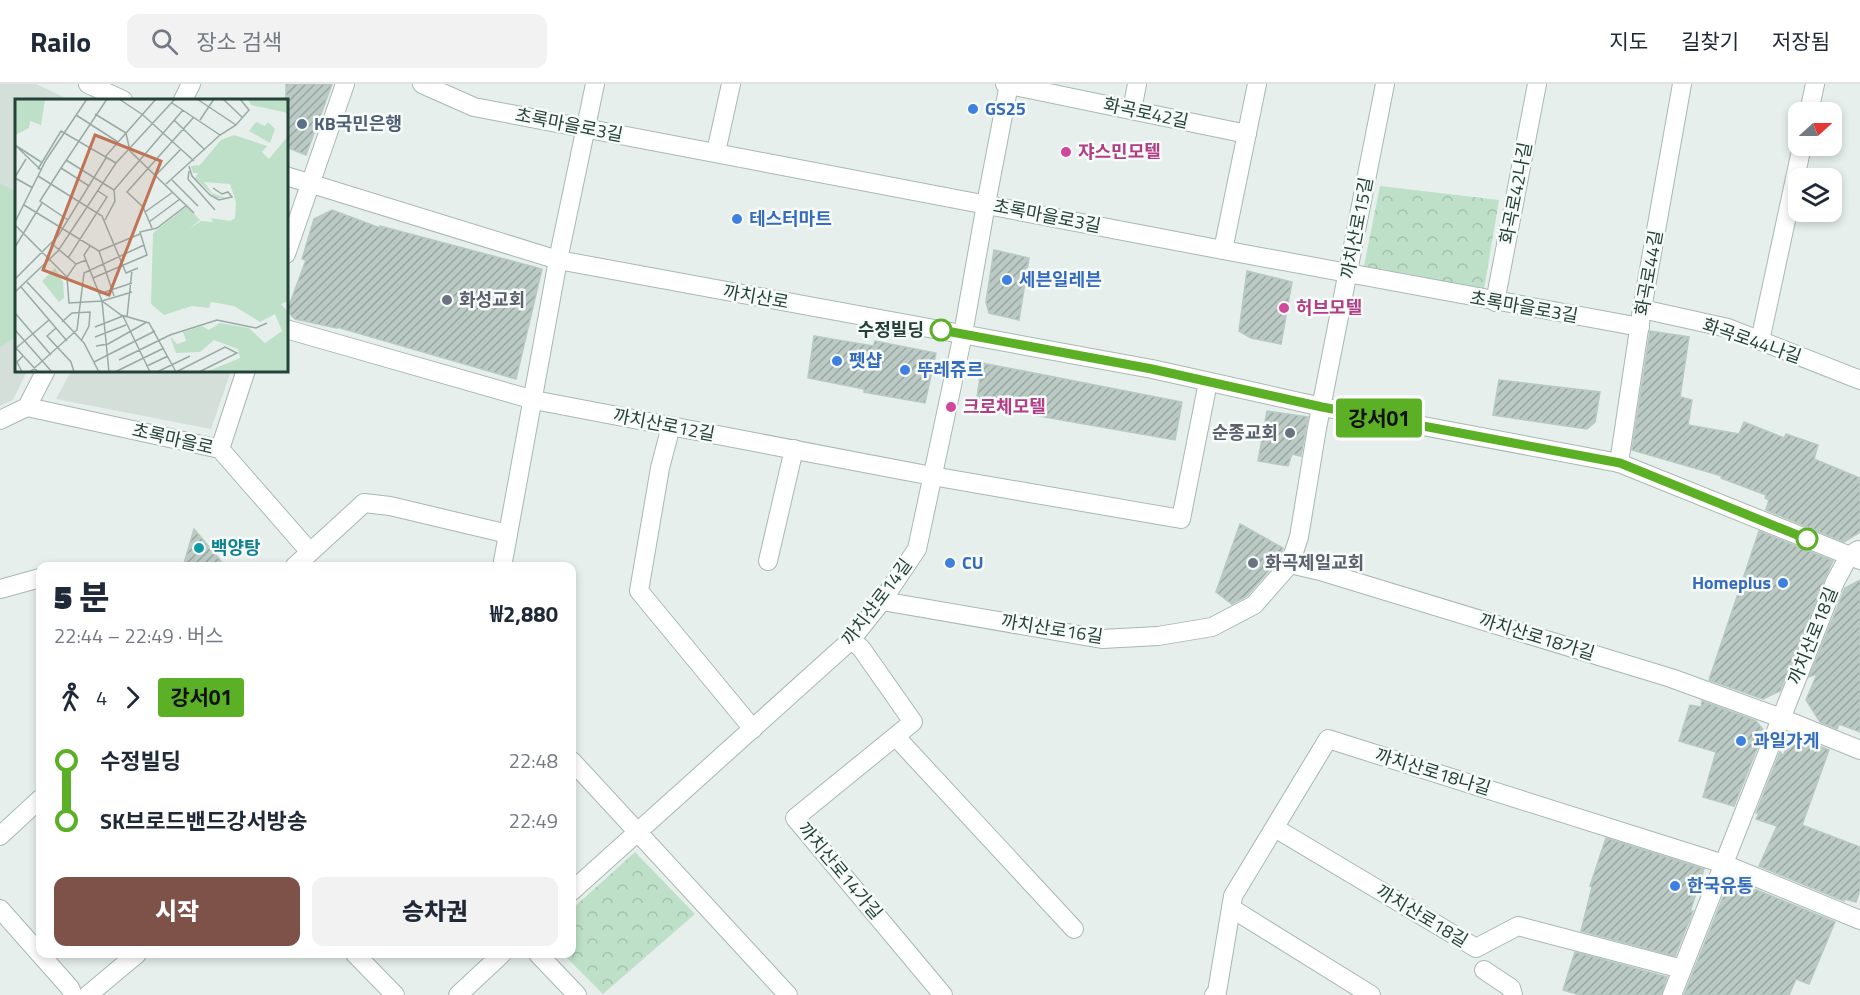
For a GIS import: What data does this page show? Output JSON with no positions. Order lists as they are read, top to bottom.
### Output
{
  "streets": {
    "street": [
      "화곡로42길",
      "초록마을로3길",
      "화곡로42나길",
      "까치산로15길",
      "화곡로44길",
      "까치산로",
      "화곡로44나길",
      "까치산로12길",
      "초록마을로",
      "까치산로14길",
      "까치산로16길",
      "까치산로18길",
      "까치산로18가길",
      "까치산로18나길",
      "까치산로14가길"
    ]
  },
  "crossings": [
    ["화곡로42길", "초록마을로3길"],
    ["화곡로42길", "까치산로"],
    ["화곡로42길", "까치산로14길"],
    ["초록마을로3길", "화곡로42나길"],
    ["초록마을로3길", "까치산로15길"],
    ["초록마을로3길", "화곡로44길"],
    ["초록마을로3길", "화곡로44나길"],
    ["까치산로15길", "까치산로"],
    ["까치산로15길", "까치산로16길"],
    ["화곡로44길", "까치산로"],
    ["화곡로44길", "화곡로44나길"],
    ["까치산로", "까치산로14길"],
    ["까치산로", "까치산로16길"],
    ["까치산로", "까치산로18길"],
    ["까치산로12길", "까치산로14길"],
    ["까치산로14길", "까치산로16길"],
    ["까치산로14길", "까치산로14가길"],
    ["까치산로16길", "까치산로18가길"],
    ["까치산로18길", "까치산로18가길"],
    ["까치산로18길", "까치산로18나길"]
  ],
  "places": [
    "GS25",
    "KB국민은행",
    "쟈스민모텔",
    "테스터마트",
    "세븐일레븐",
    "화성교회",
    "허브모텔",
    "수정빌딩",
    "펫샵",
    "뚜레쥬르",
    "크로체모텔",
    "순종교회",
    "백양탕",
    "CU",
    "화곡제일교회",
    "Homeplus",
    "과일가게",
    "한국유통"
  ],
  "lines": ["bus line 강서01"],
  "north": "right",
  "page": {
    "header": "Railo",
    "search": "장소 검색",
    "nav": ["지도", "길찾기", "저장됨"],
    "on_map": "강서01",
    "heading": ["5 분", "22:44 – 22:49 · 버스", "₩2,880"],
    "legs": ["4", "강서01"],
    "list": [
      {
        "name": "수정빌딩",
        "value": "22:48"
      },
      {
        "name": "SK브로드밴드강서방송",
        "value": "22:49"
      }
    ],
    "buttons": ["시작", "승차권"]
  }
}
